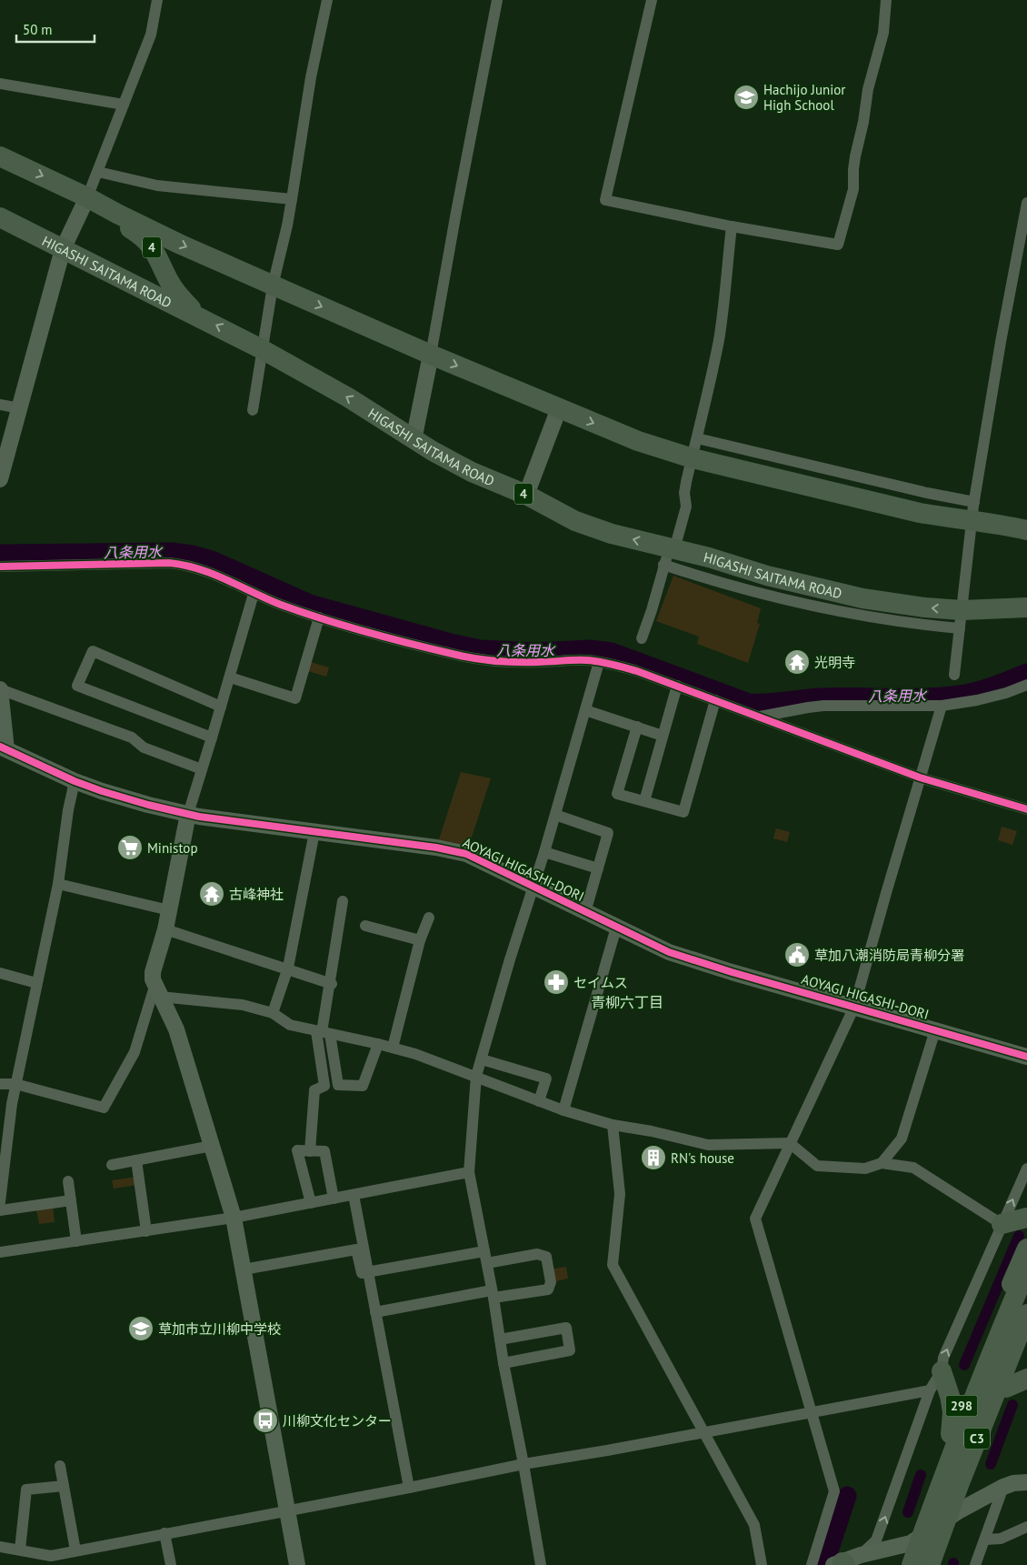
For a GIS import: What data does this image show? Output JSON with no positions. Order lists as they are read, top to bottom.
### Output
{
  "streets": {
    "highway": [
      "4",
      "HIGASHI SAITAMA ROAD",
      "298",
      "C3"
    ],
    "street": ["AOYAGI HIGASHI-DORI"]
  },
  "crossings": [
    ["4", "HIGASHI SAITAMA ROAD"]
  ],
  "districts": ["青柳六丁目"],
  "water": ["八条用水"],
  "places": {
    "school or university": ["Hachijo Junior High School", "草加市立川柳中学校"],
    "temple": ["光明寺", "古峰神社"],
    "supermarket": ["Ministop"],
    "public building": ["草加八潮消防局青柳分署"],
    "pharmacy": ["セイムス"],
    "building": ["RN's house"],
    "bus stop": ["川柳文化センター"]
  },
  "scale_bar": "50 m"
}
